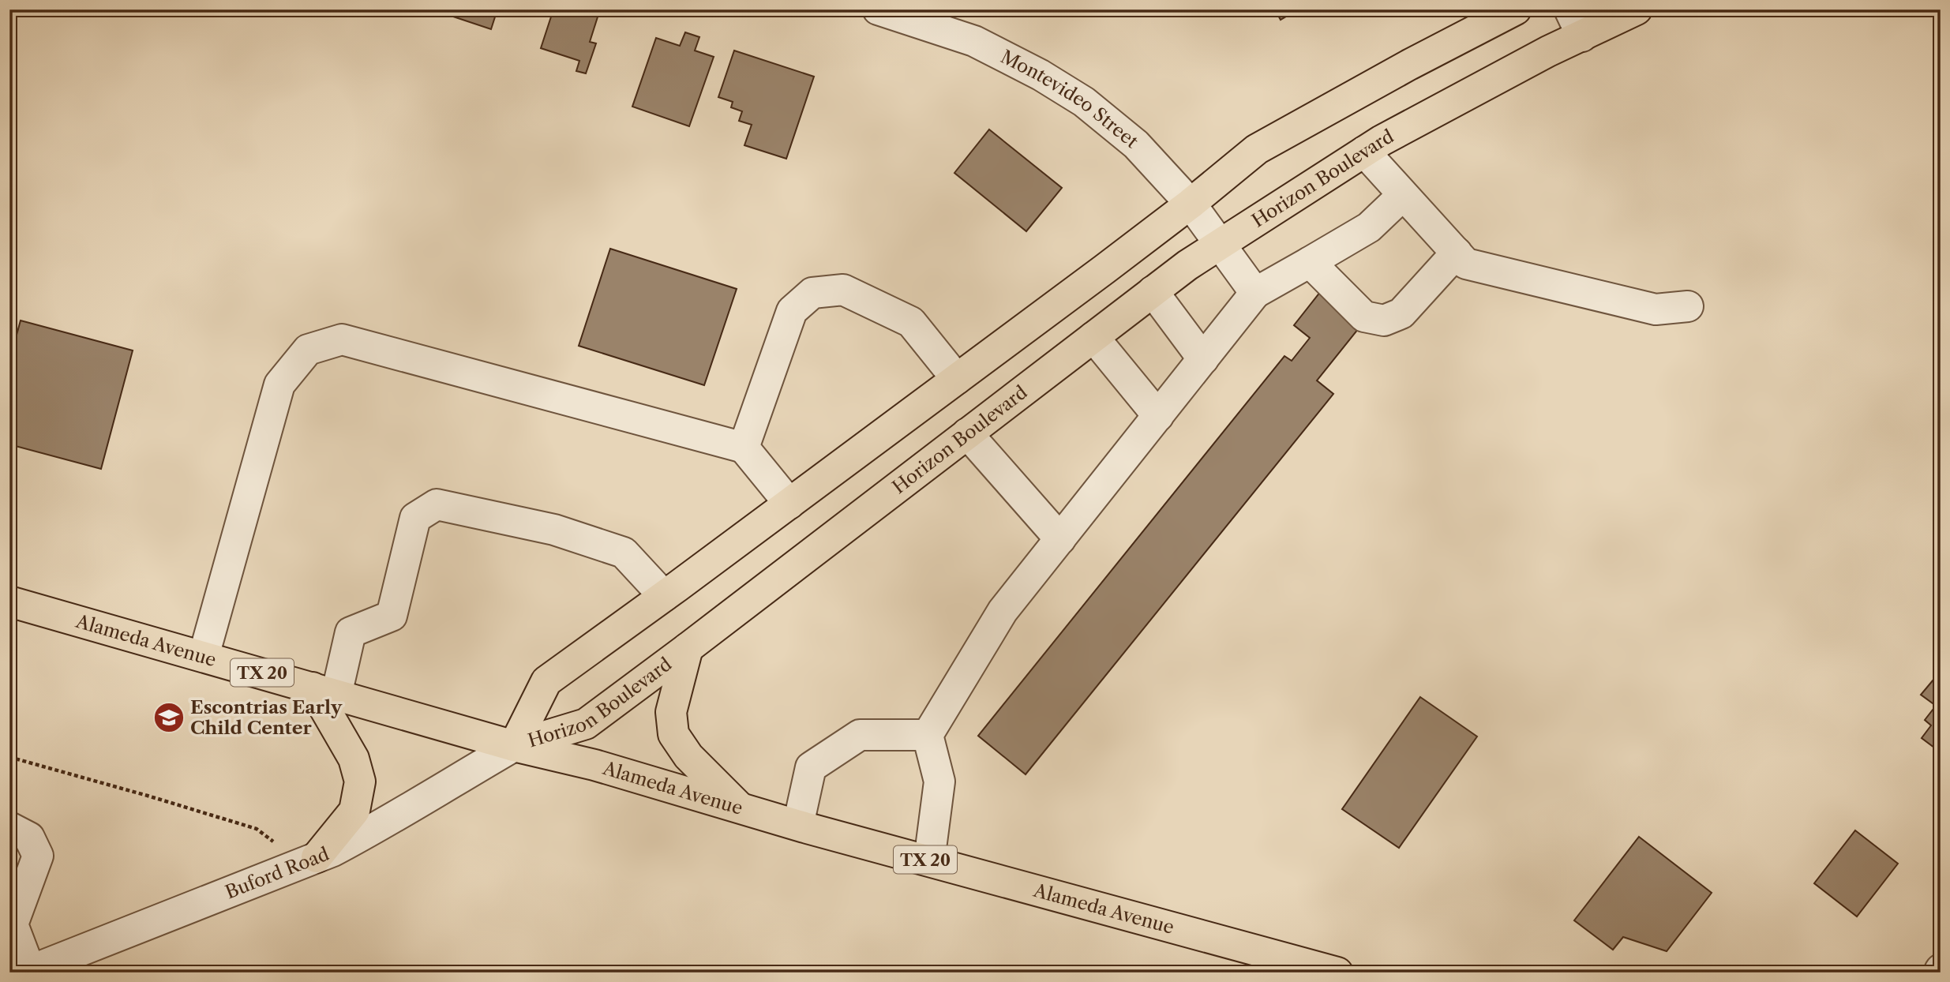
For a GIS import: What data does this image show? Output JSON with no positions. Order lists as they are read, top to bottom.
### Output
{
  "streets": {
    "main road": ["Horizon Boulevard", "Alameda Avenue", "TX 20"],
    "street": ["Montevideo Street", "Buford Road"]
  },
  "crossings": [
    ["Montevideo Street", "Horizon Boulevard"],
    ["Horizon Boulevard", "Alameda Avenue"],
    ["Horizon Boulevard", "Buford Road"],
    ["Alameda Avenue", "Buford Road"]
  ],
  "places": {
    "school or university": ["Escontrias Early Child Center"]
  }
}
